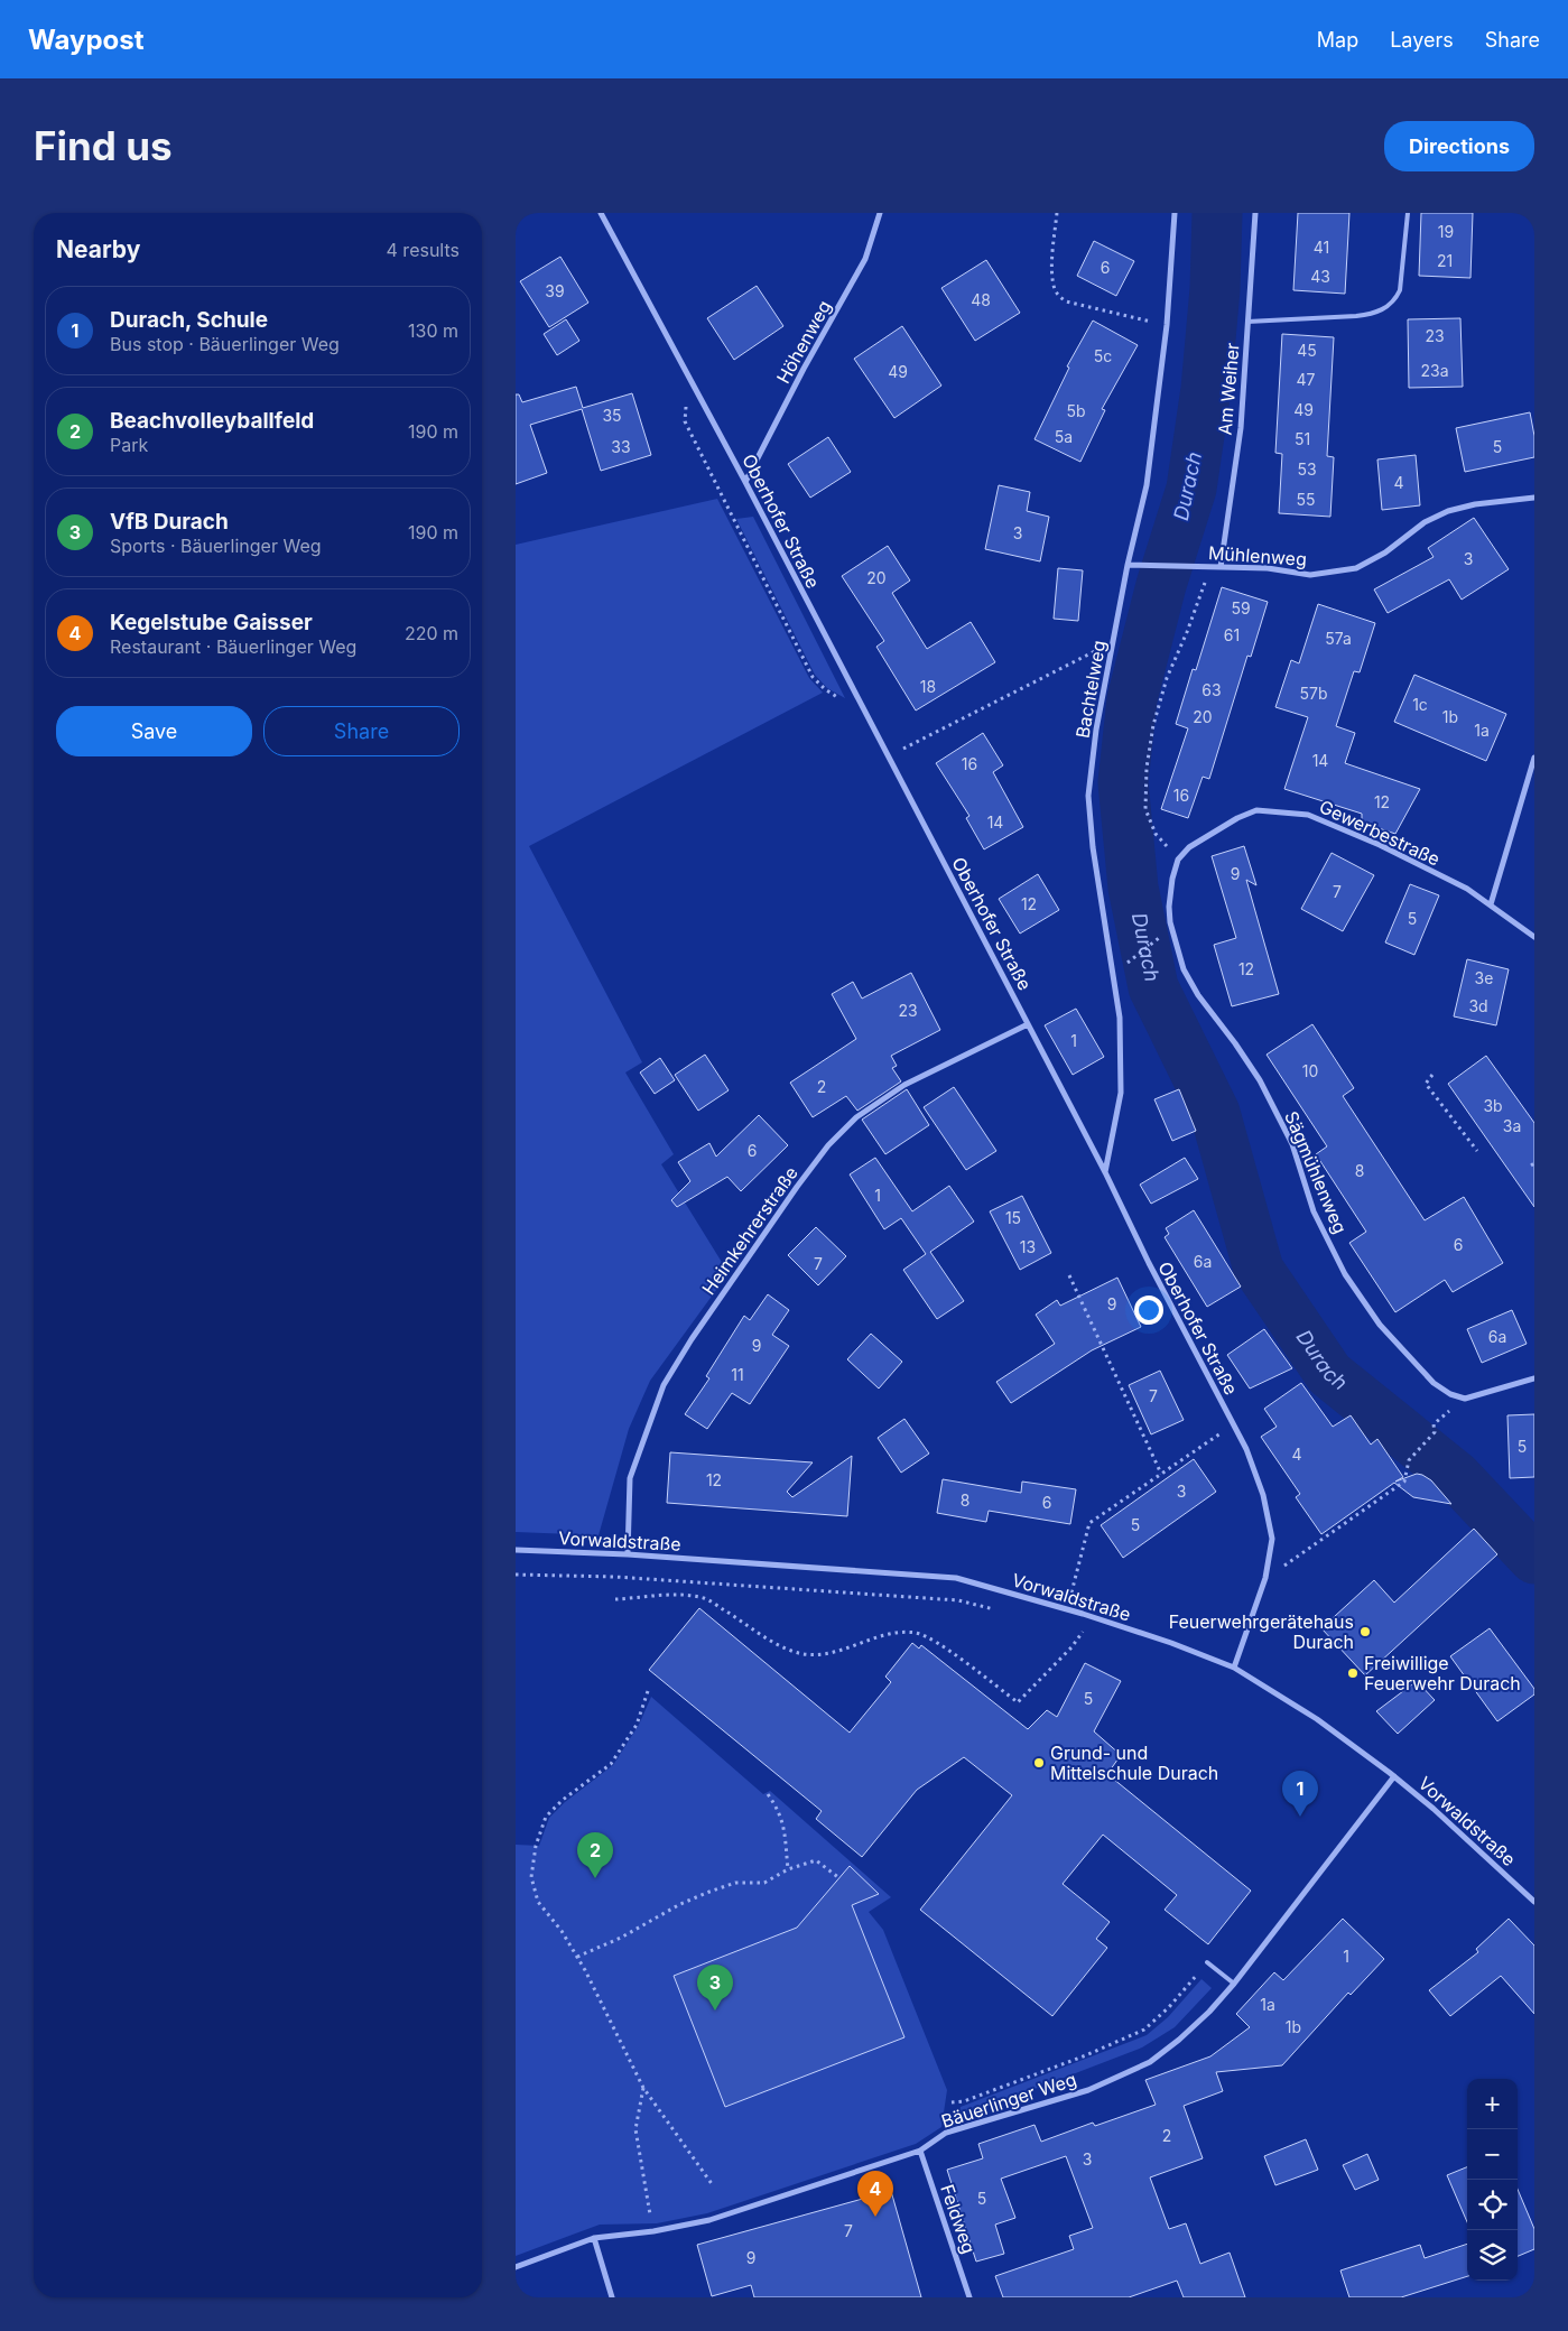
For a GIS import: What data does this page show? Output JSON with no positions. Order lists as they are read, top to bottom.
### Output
{
  "streets": {
    "street": [
      "Höhenweg",
      "Am Weiher",
      "Oberhofer Straße",
      "Mühlenweg",
      "Bachtelweg",
      "Gewerbestraße",
      "Sägmühlenweg",
      "Heimkehrerstraße",
      "Vorwaldstraße",
      "Bäuerlinger Weg",
      "Feldweg"
    ]
  },
  "crossings": [
    ["Höhenweg", "Oberhofer Straße"],
    ["Am Weiher", "Mühlenweg"],
    ["Oberhofer Straße", "Bachtelweg"],
    ["Oberhofer Straße", "Heimkehrerstraße"],
    ["Oberhofer Straße", "Vorwaldstraße"],
    ["Mühlenweg", "Bachtelweg"],
    ["Gewerbestraße", "Sägmühlenweg"],
    ["Heimkehrerstraße", "Vorwaldstraße"],
    ["Vorwaldstraße", "Bäuerlinger Weg"],
    ["Bäuerlinger Weg", "Feldweg"]
  ],
  "water": ["Durach"],
  "places": ["Feuerwehrgerätehaus Durach", "Freiwillige Feuerwehr Durach", "Grund- und Mittelschule Durach"],
  "house_numbers": [
    "19",
    "41",
    "21",
    "6",
    "43",
    "39",
    "48",
    "23",
    "45",
    "5c",
    "23a",
    "49",
    "47",
    "49",
    "5b",
    "35",
    "5a",
    "51",
    "33",
    "5",
    "53",
    "4",
    "55",
    "3",
    "3",
    "20",
    "59",
    "61",
    "57a",
    "18",
    "63",
    "57b",
    "1c",
    "20",
    "1b",
    "1a",
    "14",
    "16",
    "16",
    "12",
    "14",
    "9",
    "7",
    "12",
    "5",
    "12",
    "3e",
    "3d",
    "23",
    "1",
    "10",
    "2",
    "3b",
    "3a",
    "6",
    "8",
    "1",
    "15",
    "6",
    "13",
    "6a",
    "7",
    "9",
    "6a",
    "9",
    "11",
    "7",
    "5",
    "4",
    "12",
    "3",
    "8",
    "6",
    "5",
    "5",
    "1",
    "1a",
    "1b",
    "2",
    "3",
    "5",
    "7",
    "9"
  ],
  "page": {
    "header": "Waypost",
    "nav": ["Map", "Layers", "Share"],
    "buttons": [
      "Directions",
      ["Save", "Share"]
    ],
    "title": "Find us",
    "heading": ["Nearby", "4 results"],
    "list": [
      {
        "mark": "1",
        "name": "Durach, Schule",
        "note": "Bus stop · Bäuerlinger Weg",
        "value": "130 m"
      },
      {
        "mark": "2",
        "name": "Beachvolleyballfeld",
        "note": "Park",
        "value": "190 m"
      },
      {
        "mark": "3",
        "name": "VfB Durach",
        "note": "Sports · Bäuerlinger Weg",
        "value": "190 m"
      },
      {
        "mark": "4",
        "name": "Kegelstube Gaisser",
        "note": "Restaurant · Bäuerlinger Weg",
        "value": "220 m"
      }
    ],
    "pins": [
      "1",
      "2",
      "3",
      "4"
    ],
    "map_buttons": ["+", "−"]
  }
}
